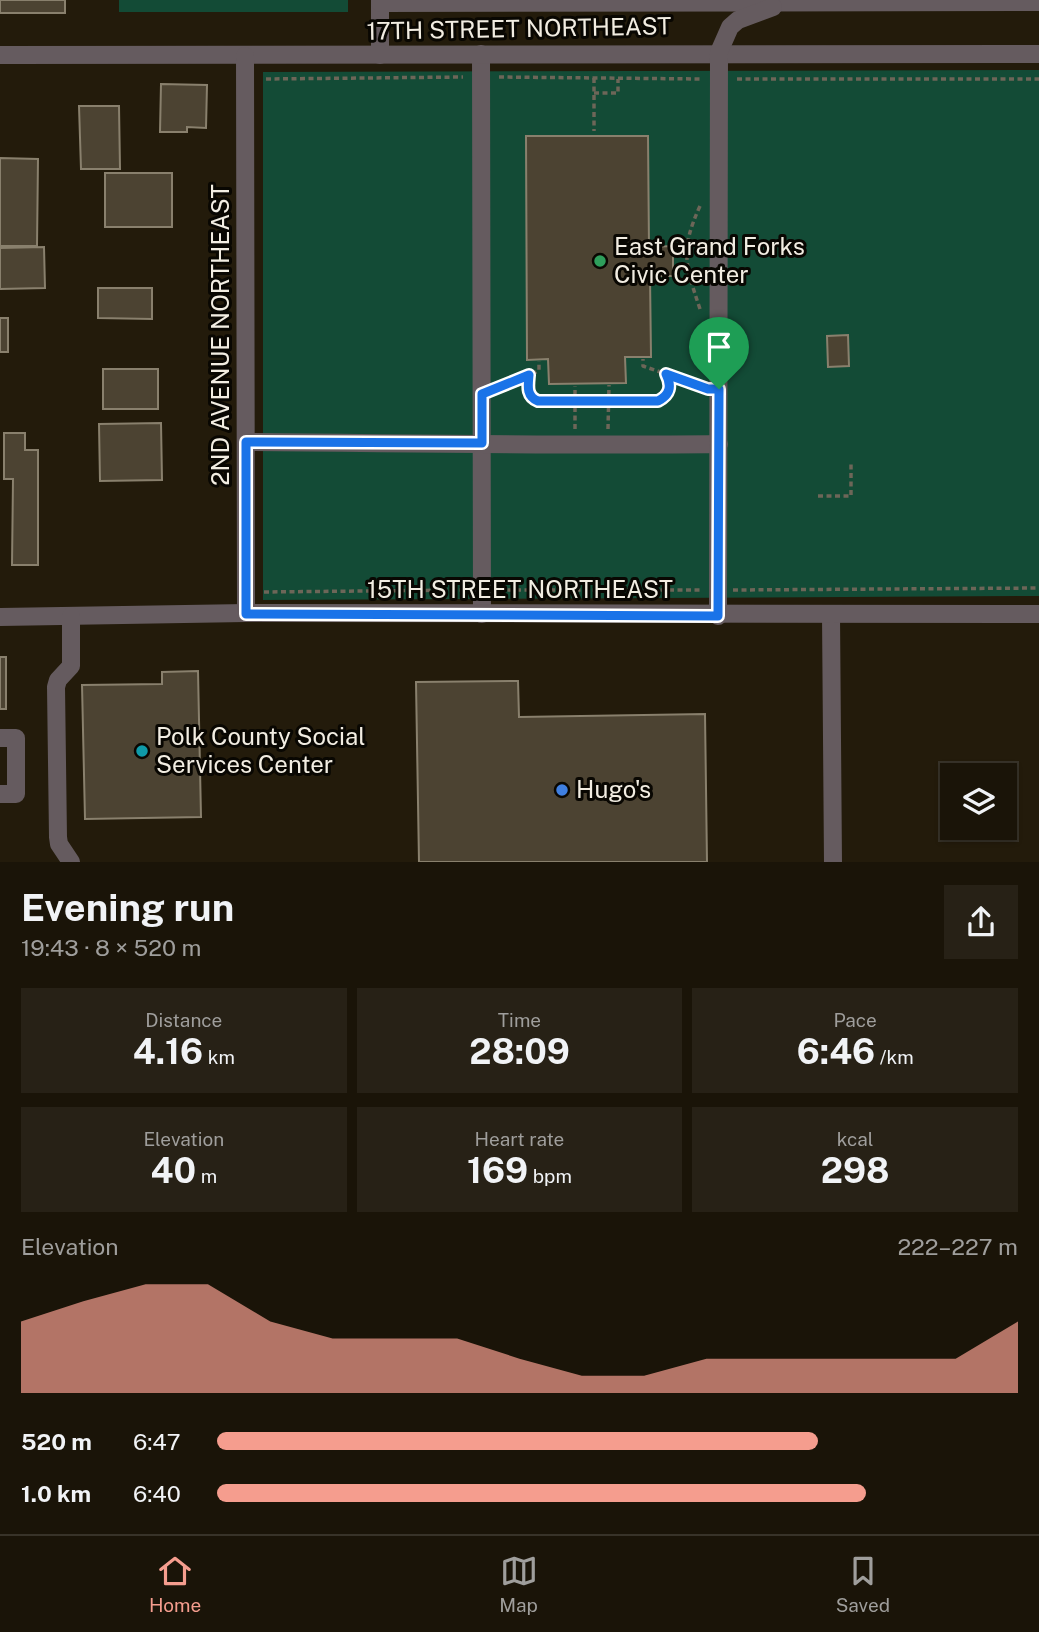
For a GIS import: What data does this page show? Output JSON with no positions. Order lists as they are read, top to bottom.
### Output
{
  "streets": {
    "street": ["17TH STREET NORTHEAST", "2ND AVENUE NORTHEAST", "15TH STREET NORTHEAST"]
  },
  "crossings": [
    ["17TH STREET NORTHEAST", "2ND AVENUE NORTHEAST"],
    ["2ND AVENUE NORTHEAST", "15TH STREET NORTHEAST"]
  ],
  "places": ["East Grand Forks Civic Center", "Polk County Social Services Center", "Hugo's"],
  "page": {
    "heading": ["Evening run", "19:43 · 8 × 520 m"],
    "stats": [
      ["Distance", "4.16 km"],
      ["Time", "28:09"],
      ["Pace", "6:46 /km"],
      ["Elevation", "40 m"],
      ["Heart rate", "169 bpm"],
      ["kcal", "298"]
    ],
    "chart": ["Elevation", "222–227 m"],
    "list": [
      {
        "name": "520 m",
        "note": "6:47"
      },
      {
        "name": "1.0 km",
        "note": "6:40"
      }
    ],
    "tabs": ["Home", "Map", "Saved"]
  }
}
